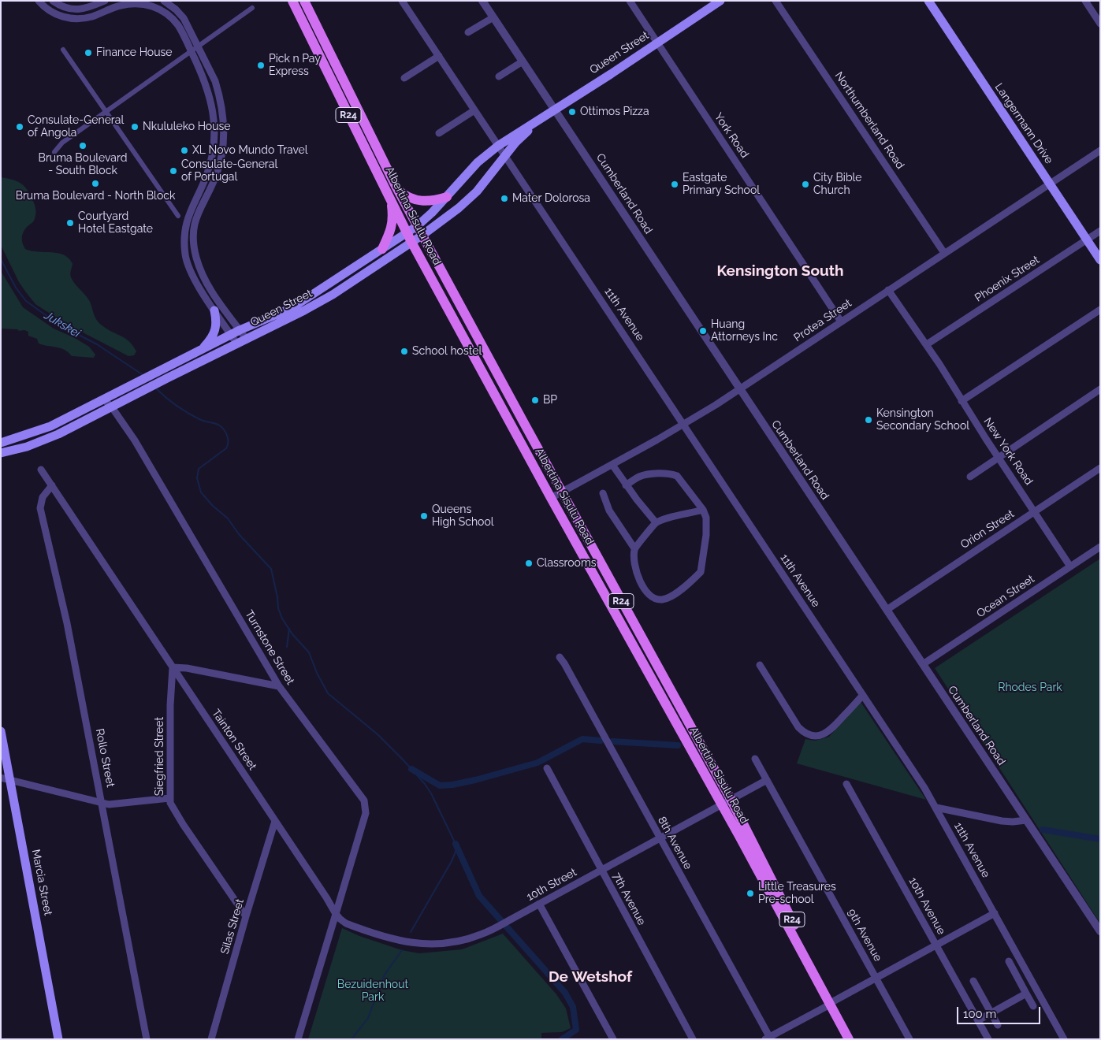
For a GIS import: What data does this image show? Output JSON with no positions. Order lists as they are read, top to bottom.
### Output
{
  "streets": {
    "main road": [
      "Queen Street",
      "R24",
      "Langermann Drive",
      "Albertina Sisulu Road",
      "Marcia Street"
    ],
    "street": [
      "Northumberland Road",
      "York Road",
      "Cumberland Road",
      "Phoenix Street",
      "11th Avenue",
      "Protea Street",
      "New York Road",
      "Orion Street",
      "Ocean Street",
      "Turnstone Street",
      "Tainton Street",
      "Siegfried Street",
      "Rollo Street",
      "8th Avenue",
      "10th Street",
      "7th Avenue",
      "10th Avenue",
      "Silas Street",
      "9th Avenue"
    ]
  },
  "crossings": [
    ["Queen Street", "York Road"],
    ["Queen Street", "Cumberland Road"],
    ["Queen Street", "Albertina Sisulu Road"],
    ["Queen Street", "11th Avenue"],
    ["Queen Street", "Turnstone Street"],
    ["Northumberland Road", "Protea Street"],
    ["Langermann Drive", "Phoenix Street"],
    ["Langermann Drive", "Protea Street"],
    ["York Road", "Protea Street"],
    ["Cumberland Road", "Protea Street"],
    ["Cumberland Road", "Orion Street"],
    ["Cumberland Road", "Ocean Street"],
    ["Albertina Sisulu Road", "Protea Street"],
    ["Albertina Sisulu Road", "10th Street"],
    ["Phoenix Street", "New York Road"],
    ["11th Avenue", "Protea Street"],
    ["Protea Street", "New York Road"],
    ["New York Road", "Orion Street"],
    ["New York Road", "Ocean Street"],
    ["Turnstone Street", "Tainton Street"],
    ["Turnstone Street", "10th Street"],
    ["Tainton Street", "Siegfried Street"],
    ["Tainton Street", "Rollo Street"],
    ["Tainton Street", "10th Street"],
    ["Tainton Street", "Silas Street"],
    ["Siegfried Street", "Silas Street"],
    ["8th Avenue", "10th Street"],
    ["10th Street", "7th Avenue"],
    ["10th Street", "9th Avenue"]
  ],
  "districts": ["Kensington South", "De Wetshof"],
  "water": ["Jukskei"],
  "parks": ["Rhodes Park", "Bezuidenhout Park"],
  "places": [
    "Finance House",
    "Pick n Pay Express",
    "Ottimos Pizza",
    "Consulate-General of Angola",
    "Nkululeko House",
    "Bruma Boulevard - South Block",
    "XL Novo Mundo Travel",
    "Consulate-General of Portugal",
    "Bruma Boulevard - North Block",
    "Eastgate Primary School",
    "City Bible Church",
    "Mater Dolorosa",
    "Courtyard Hotel Eastgate",
    "Huang Attorneys Inc",
    "School hostel",
    "BP",
    "Kensington Secondary School",
    "Queens High School",
    "Classrooms",
    "Little Treasures Pre-school"
  ],
  "scale_bar": "100 m"
}
